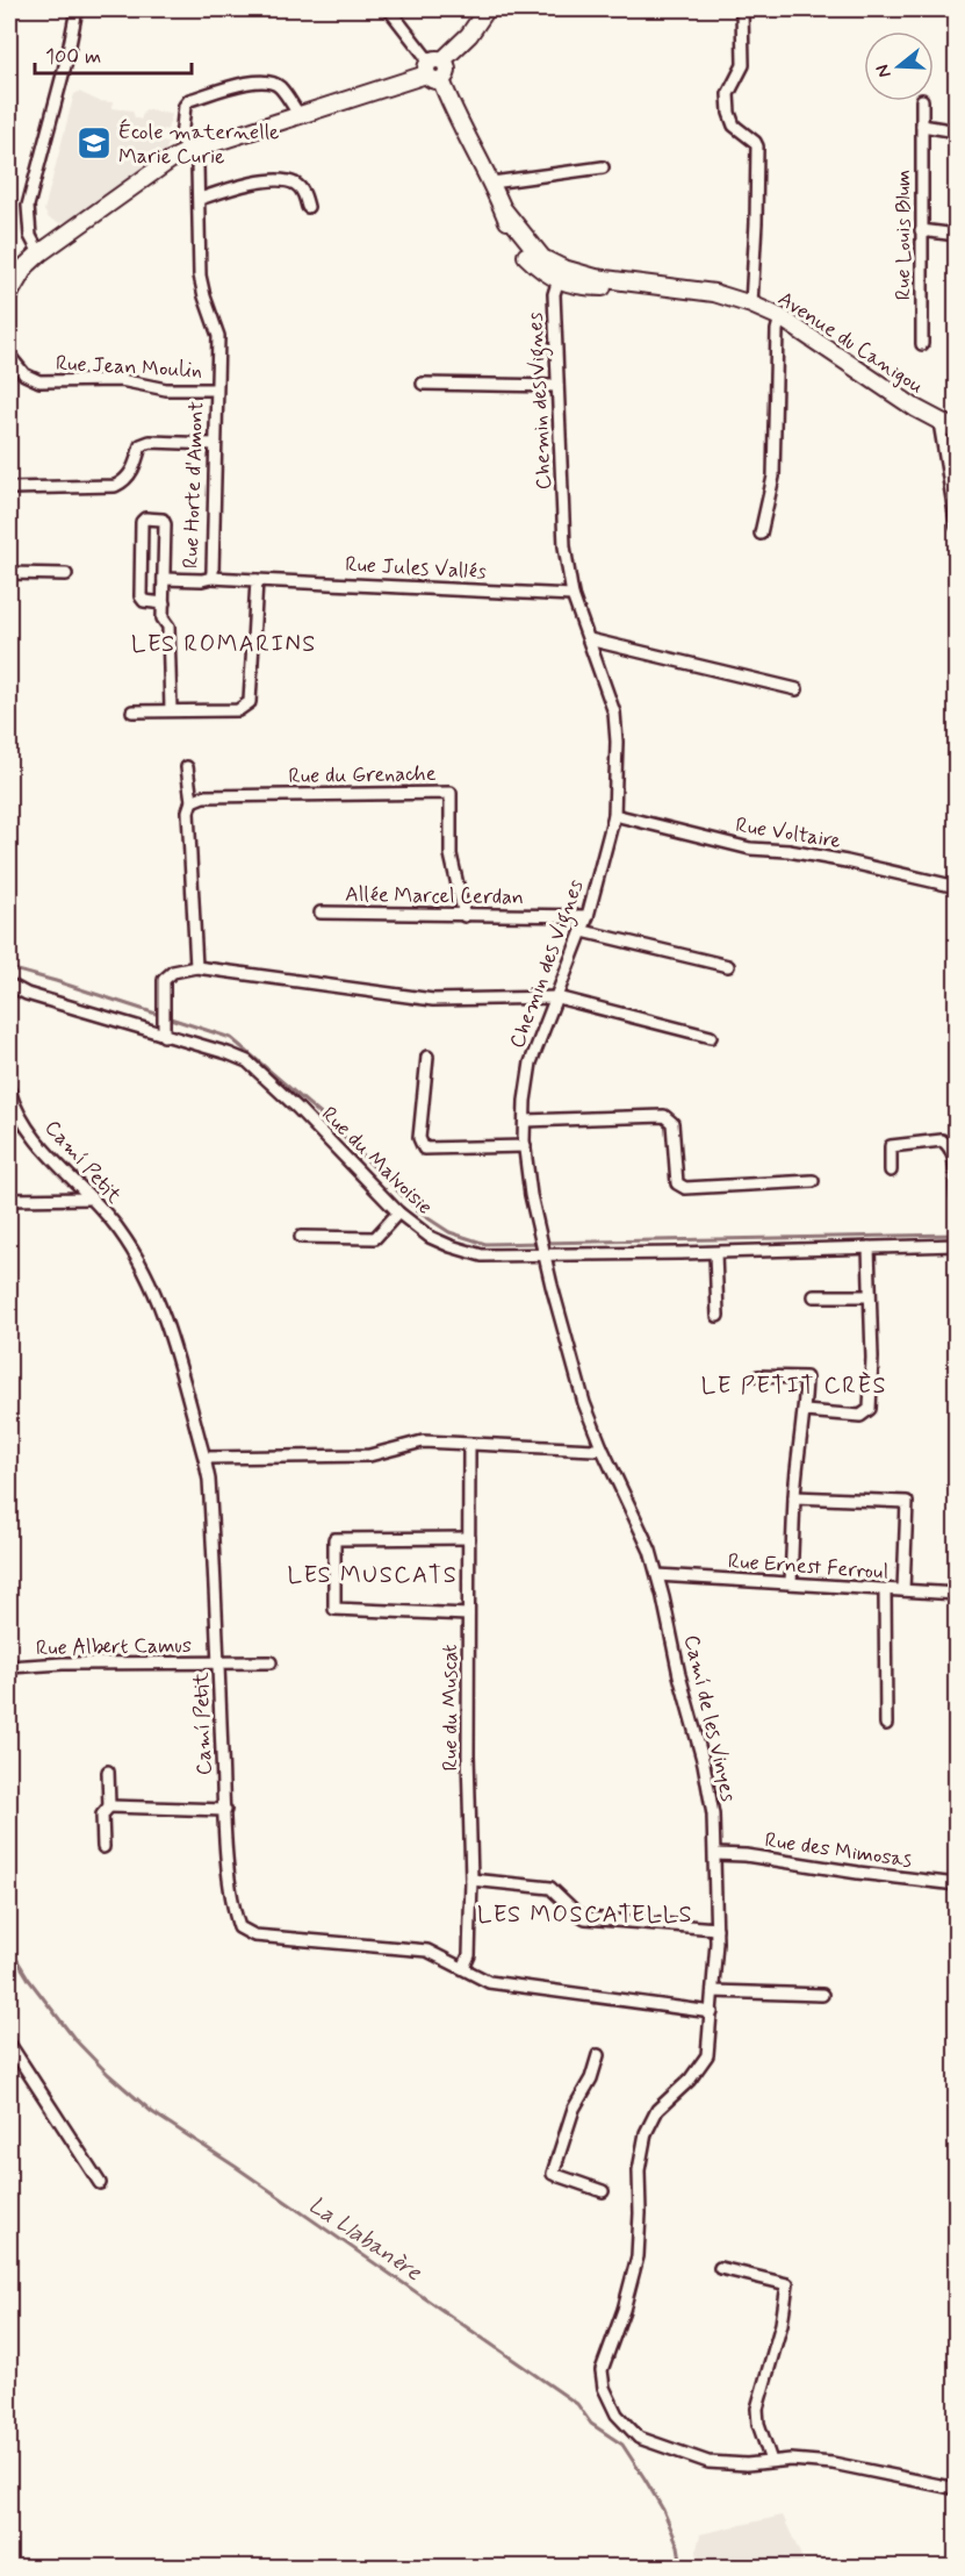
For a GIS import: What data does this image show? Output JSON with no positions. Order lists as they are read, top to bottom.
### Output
{
  "streets": {
    "main road": ["Avenue du Canigou"],
    "street": [
      "Rue Louis Blum",
      "Rue Jean Moulin",
      "Chemin des Vignes",
      "Rue Horte d'Amont",
      "Rue Jules Vallés",
      "Rue du Grenache",
      "Rue Voltaire",
      "Allée Marcel Cerdan",
      "Rue du Malvoisie",
      "Camí Petit",
      "Rue Ernest Ferroul",
      "Rue Albert Camus",
      "Rue du Muscat",
      "Camí de les Vinyes",
      "Rue des Mimosas"
    ]
  },
  "crossings": [
    ["Avenue du Canigou", "Chemin des Vignes"],
    ["Rue Jean Moulin", "Rue Horte d'Amont"],
    ["Chemin des Vignes", "Rue Jules Vallés"],
    ["Chemin des Vignes", "Rue Voltaire"],
    ["Chemin des Vignes", "Allée Marcel Cerdan"],
    ["Chemin des Vignes", "Rue du Malvoisie"],
    ["Chemin des Vignes", "Camí de les Vinyes"],
    ["Rue Horte d'Amont", "Rue Jules Vallés"],
    ["Rue du Grenache", "Allée Marcel Cerdan"],
    ["Rue du Malvoisie", "Camí de les Vinyes"],
    ["Camí Petit", "Rue Albert Camus"],
    ["Camí Petit", "Rue du Muscat"],
    ["Camí Petit", "Camí de les Vinyes"],
    ["Rue Ernest Ferroul", "Camí de les Vinyes"],
    ["Camí de les Vinyes", "Rue des Mimosas"]
  ],
  "districts": [
    "LES ROMARINS",
    "LE PETIT CRÈS",
    "LES MUSCATS",
    "LES MOSCATELLS"
  ],
  "water": ["La Llabanère"],
  "places": {
    "school or university": ["École maternelle Marie Curie"]
  },
  "scale_bar": "100 m",
  "north": "left"
}
